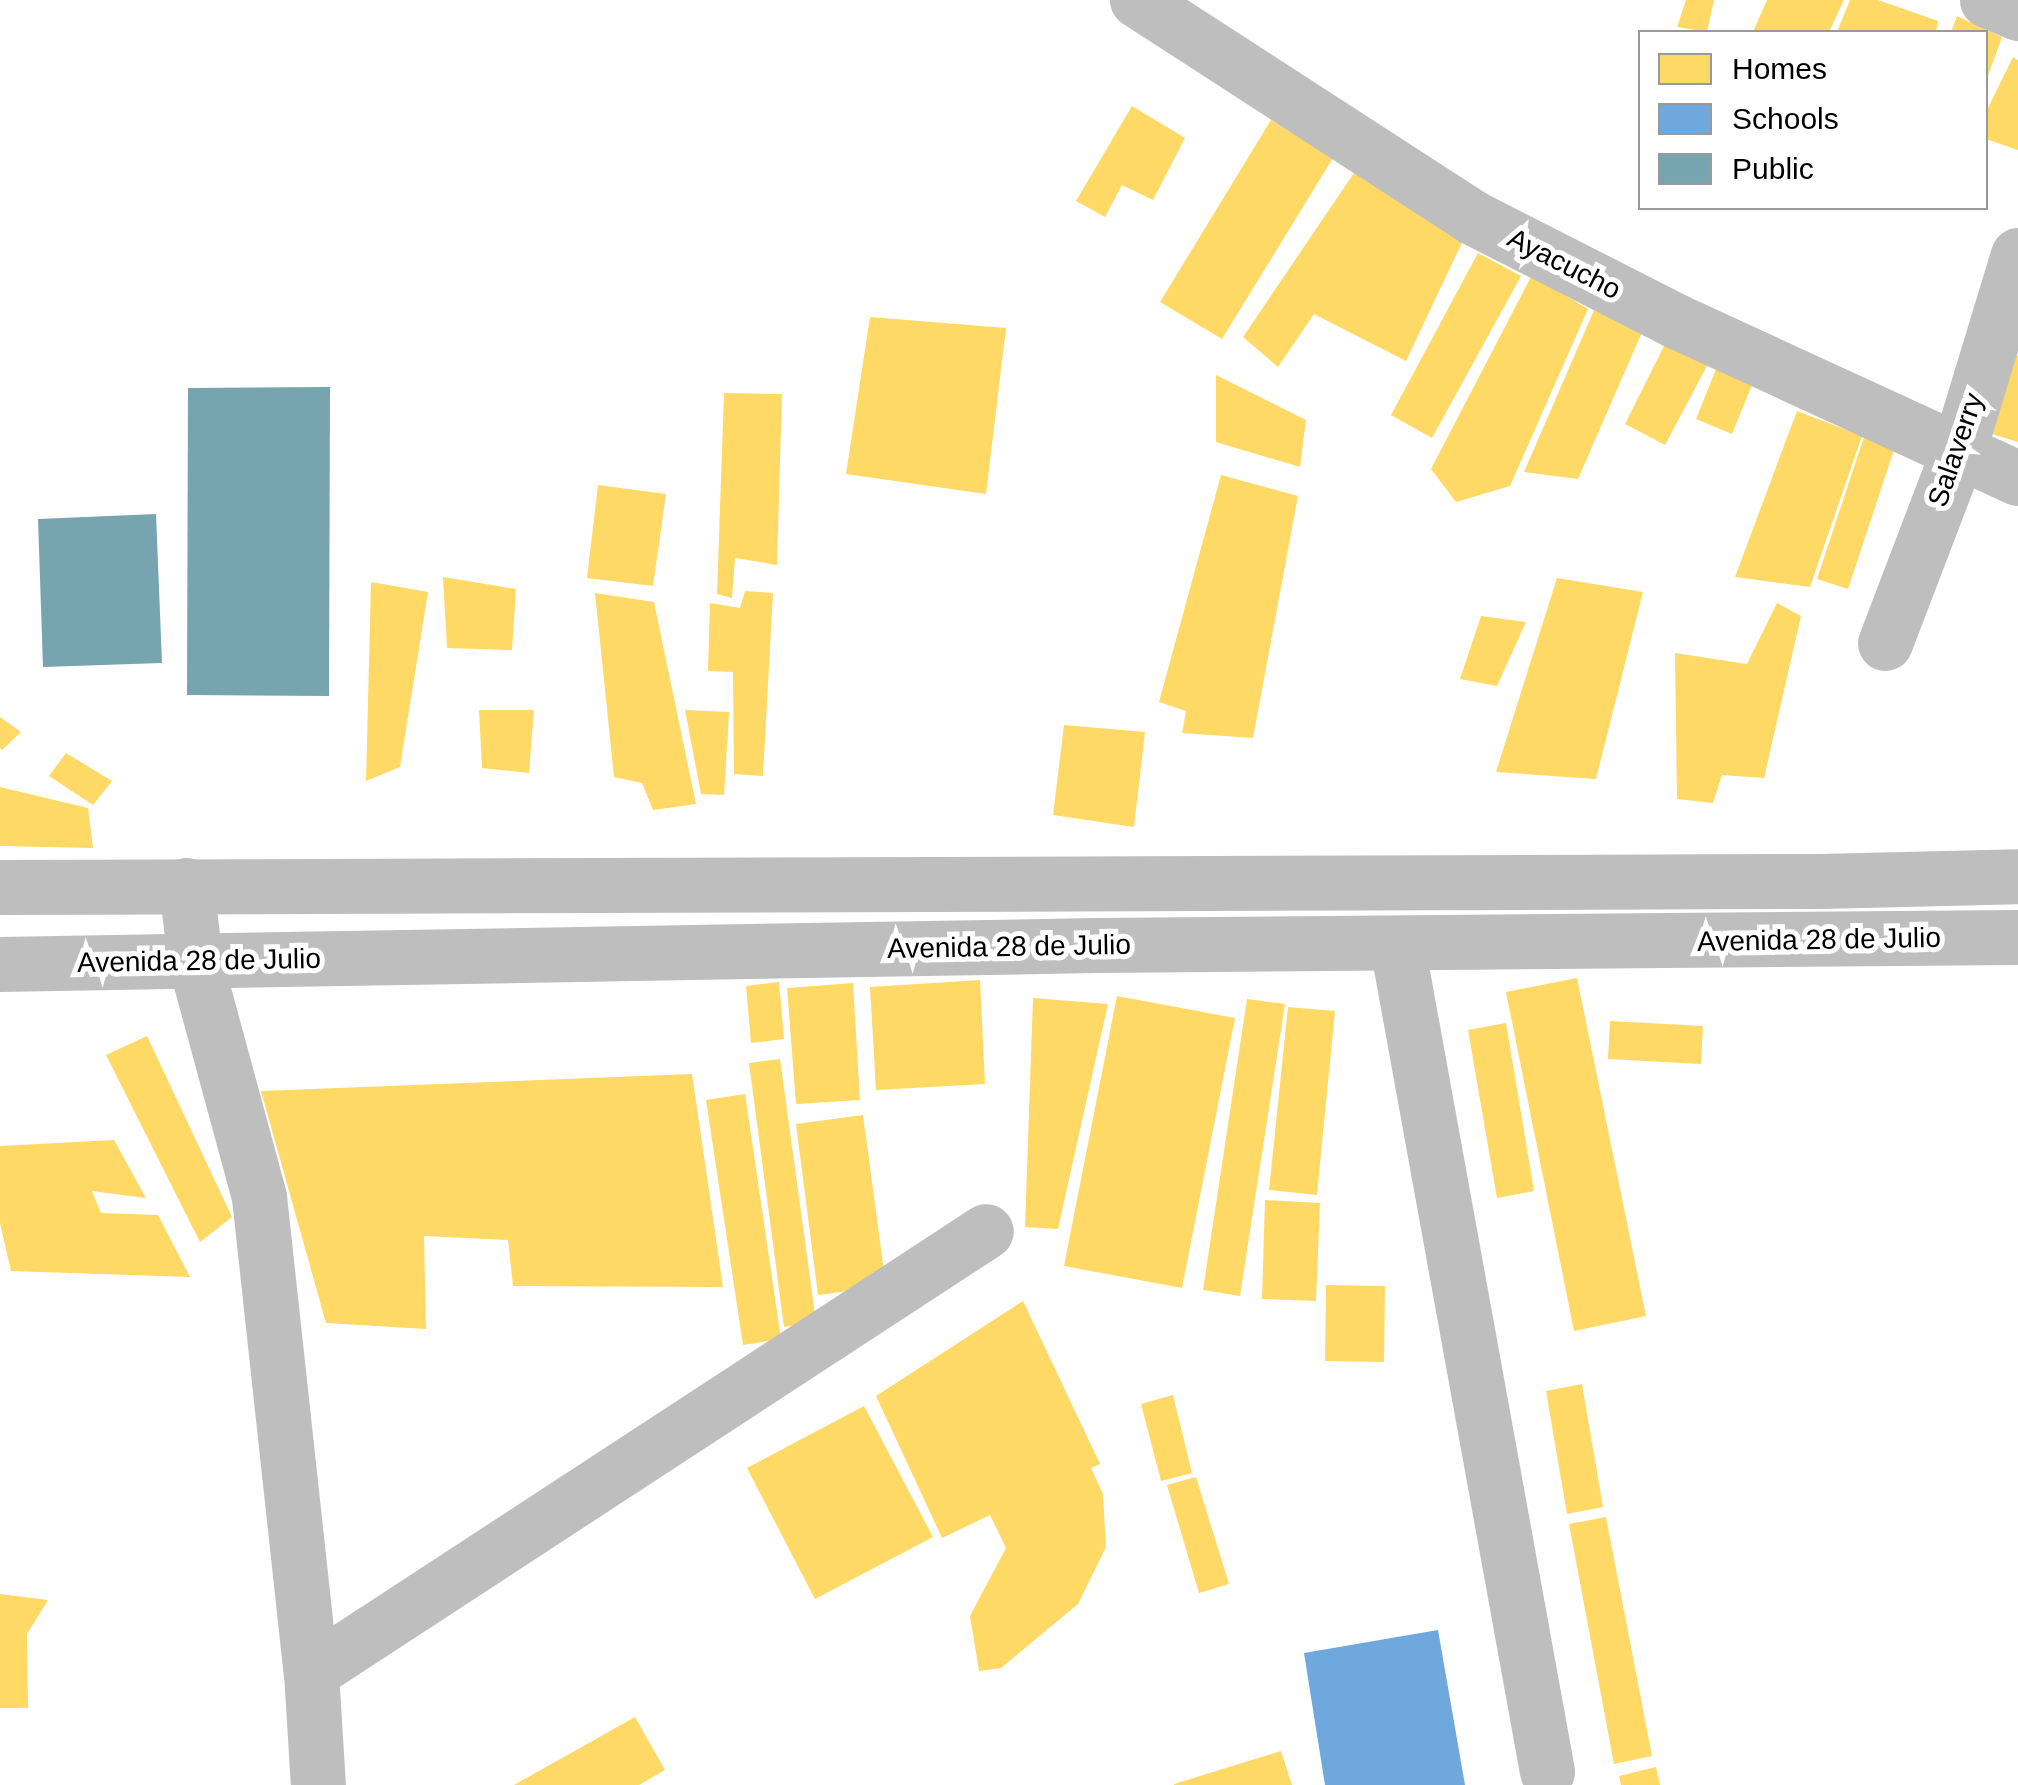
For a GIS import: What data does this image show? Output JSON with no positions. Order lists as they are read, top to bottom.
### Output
{
  "streets": {
    "street": ["Ayacucho", "Salaverry", "Avenida 28 de Julio"]
  },
  "crossings": [
    ["Ayacucho", "Salaverry"]
  ],
  "legend": ["Homes", "Schools", "Public"]
}
